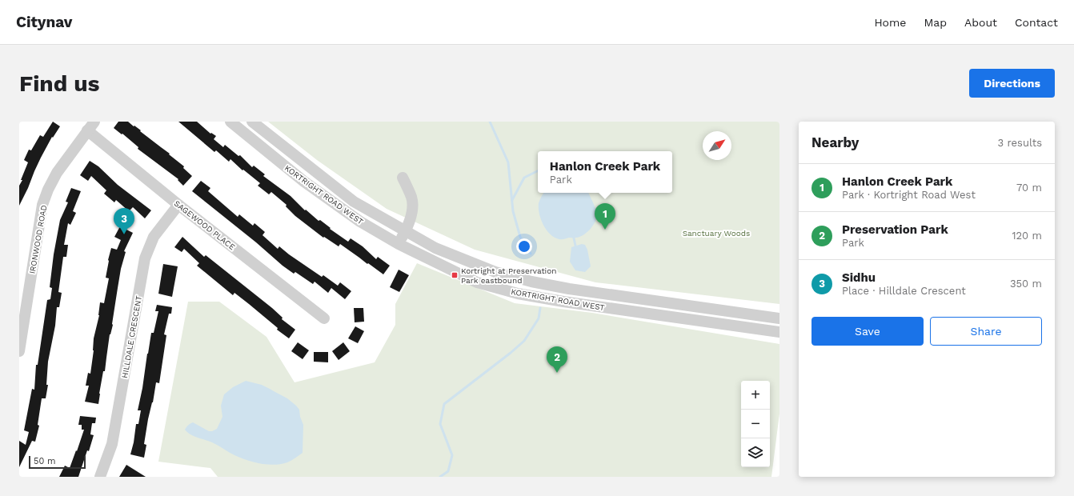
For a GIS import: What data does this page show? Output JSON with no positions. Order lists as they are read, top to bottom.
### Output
{
  "streets": {
    "street": [
      "KORTRIGHT ROAD WEST",
      "SAGEWOOD PLACE",
      "IRONWOOD ROAD",
      "HILLDALE CRESCENT"
    ]
  },
  "crossings": [
    ["SAGEWOOD PLACE", "IRONWOOD ROAD"],
    ["SAGEWOOD PLACE", "HILLDALE CRESCENT"]
  ],
  "parks": ["Sanctuary Woods"],
  "places": {
    "transit": ["Kortright at Preservation Park eastbound"]
  },
  "scale_bar": "50 m",
  "north": "top right",
  "page": {
    "header": "Citynav",
    "nav": [
      "Home",
      "Map",
      "About",
      "Contact"
    ],
    "buttons": [
      "Directions",
      ["Save", "Share"]
    ],
    "title": "Find us",
    "heading": ["Nearby", "3 results"],
    "popup": ["Hanlon Creek Park", "Park"],
    "list": [
      {
        "mark": "1",
        "name": "Hanlon Creek Park",
        "note": "Park · Kortright Road West",
        "value": "70 m"
      },
      {
        "mark": "2",
        "name": "Preservation Park",
        "note": "Park",
        "value": "120 m"
      },
      {
        "mark": "3",
        "name": "Sidhu",
        "note": "Place · Hilldale Crescent",
        "value": "350 m"
      }
    ],
    "pins": ["1", "3", "2"],
    "map_buttons": ["+", "−"],
    "scale": "50 m"
  }
}
